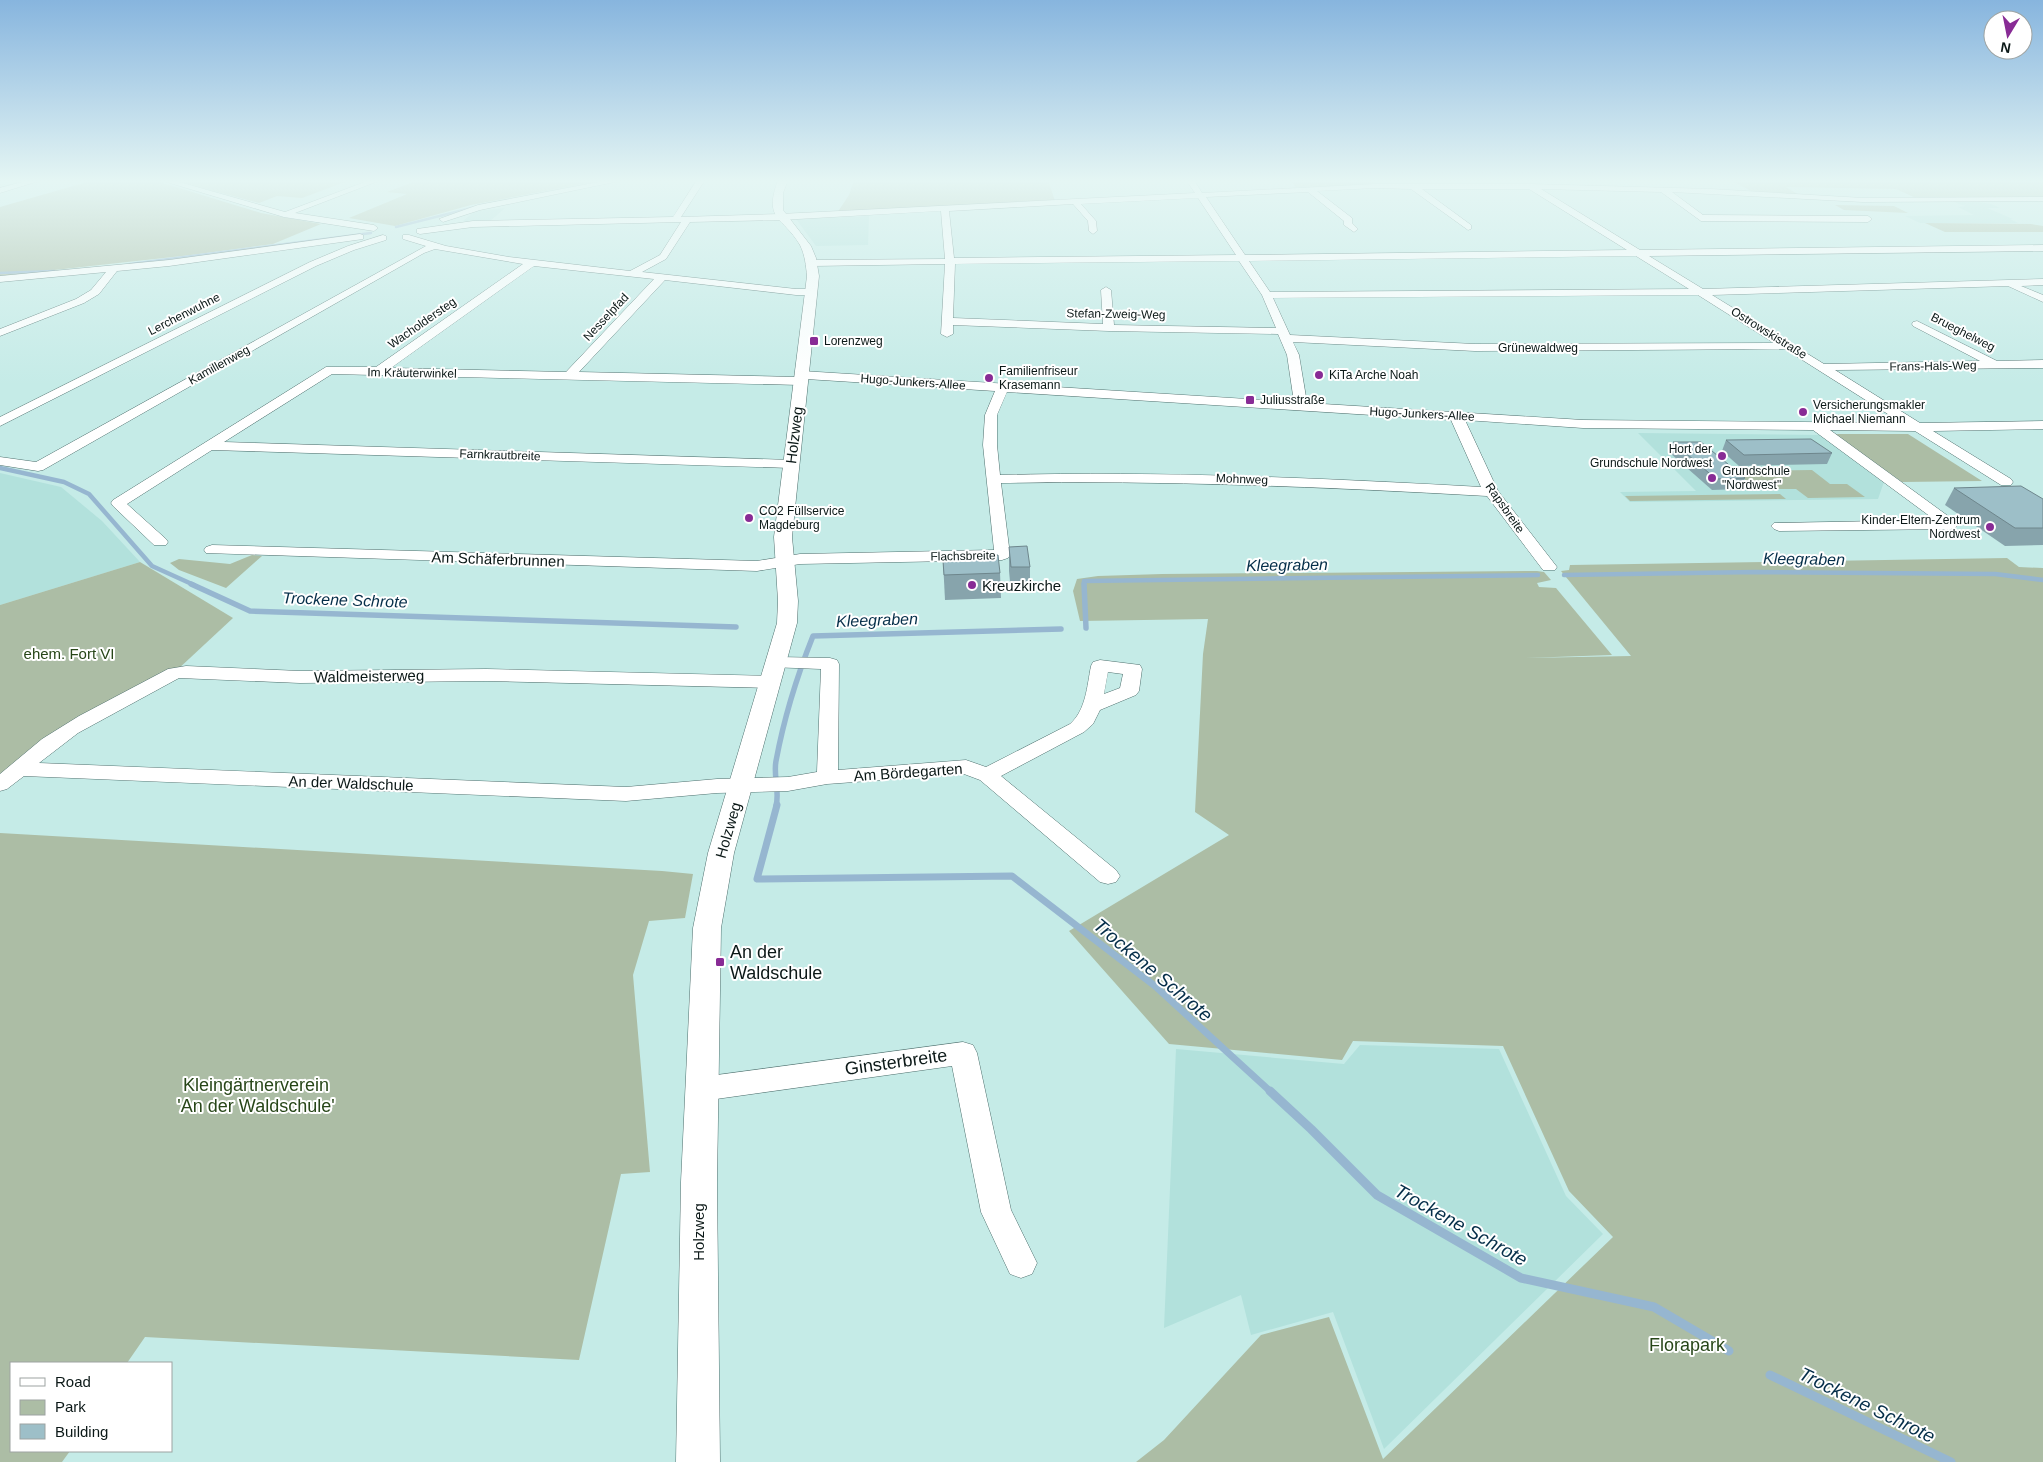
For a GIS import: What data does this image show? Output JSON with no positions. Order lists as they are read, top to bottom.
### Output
{
  "streets": {
    "street": [
      "Lerchenwuhne",
      "Stefan-Zweig-Weg",
      "Nesselpfad",
      "Wacholdersteg",
      "Brueghelweg",
      "Ostrowskistraße",
      "Grünewaldweg",
      "Kamillenweg",
      "Frans-Hals-Weg",
      "Im Kräuterwinkel",
      "Hugo-Junkers-Allee",
      "Holzweg",
      "Farnkrautbreite",
      "Mohnweg",
      "Rapsbreite",
      "Flachsbreite",
      "Am Schäferbrunnen",
      "Waldmeisterweg",
      "Am Bördegarten",
      "An der Waldschule",
      "Ginsterbreite"
    ]
  },
  "crossings": [
    ["Stefan-Zweig-Weg", "Grünewaldweg"],
    ["Nesselpfad", "Im Kräuterwinkel"],
    ["Wacholdersteg", "Im Kräuterwinkel"],
    ["Brueghelweg", "Frans-Hals-Weg"],
    ["Ostrowskistraße", "Grünewaldweg"],
    ["Ostrowskistraße", "Frans-Hals-Weg"],
    ["Ostrowskistraße", "Hugo-Junkers-Allee"],
    ["Im Kräuterwinkel", "Hugo-Junkers-Allee"],
    ["Im Kräuterwinkel", "Holzweg"],
    ["Im Kräuterwinkel", "Farnkrautbreite"],
    ["Hugo-Junkers-Allee", "Holzweg"],
    ["Hugo-Junkers-Allee", "Rapsbreite"],
    ["Hugo-Junkers-Allee", "Flachsbreite"],
    ["Holzweg", "Farnkrautbreite"],
    ["Holzweg", "Flachsbreite"],
    ["Holzweg", "Am Schäferbrunnen"],
    ["Holzweg", "Waldmeisterweg"],
    ["Holzweg", "Am Bördegarten"],
    ["Holzweg", "An der Waldschule"],
    ["Holzweg", "Ginsterbreite"],
    ["Mohnweg", "Rapsbreite"],
    ["Mohnweg", "Flachsbreite"],
    ["Flachsbreite", "Am Schäferbrunnen"],
    ["Waldmeisterweg", "An der Waldschule"],
    ["Am Bördegarten", "An der Waldschule"]
  ],
  "water": ["Kleegraben", "Trockene Schrote"],
  "parks": ["ehem. Fort VI", "Kleingärtnerverein 'An der Waldschule'", "Florapark"],
  "places": {
    "transit": ["Lorenzweg", "Juliusstraße", "An der Waldschule"],
    "other": [
      "KiTa Arche Noah",
      "Familienfriseur Krasemann",
      "Versicherungsmakler Michael Niemann",
      "Hort der Grundschule Nordwest",
      "Grundschule \"Nordwest\"",
      "CO2 Füllservice Magdeburg",
      "Kinder-Eltern-Zentrum Nordwest",
      "Kreuzkirche"
    ]
  },
  "legend": ["Road", "Park", "Building"],
  "north": "bottom"
}
